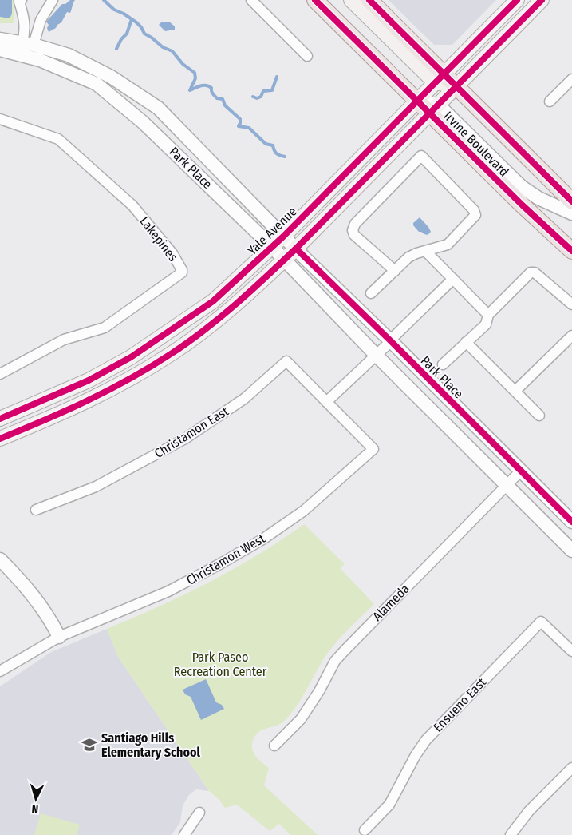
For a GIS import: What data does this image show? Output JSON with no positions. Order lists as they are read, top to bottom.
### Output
{
  "streets": {
    "main road": ["Irvine Boulevard", "Yale Avenue"],
    "street": [
      "Park Place",
      "Lakepines",
      "Christamon East",
      "Christamon West",
      "Alameda",
      "Ensueno East"
    ]
  },
  "crossings": [
    ["Irvine Boulevard", "Yale Avenue"],
    ["Park Place", "Yale Avenue"],
    ["Park Place", "Alameda"],
    ["Christamon East", "Christamon West"]
  ],
  "parks": ["Park Paseo Recreation Center"],
  "places": {
    "school or university": ["Santiago Hills Elementary School"]
  },
  "north": "bottom"
}
